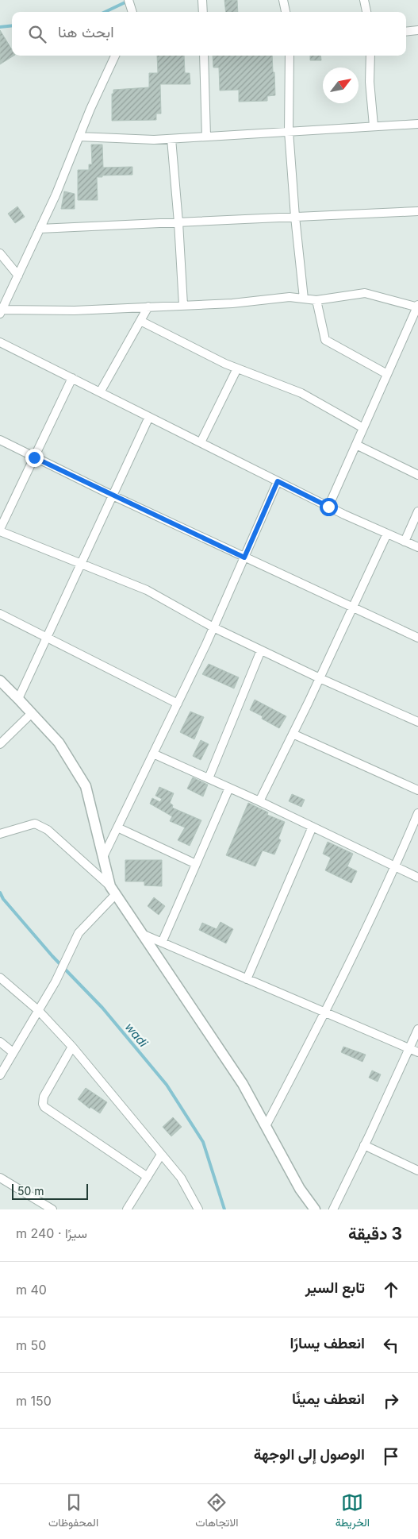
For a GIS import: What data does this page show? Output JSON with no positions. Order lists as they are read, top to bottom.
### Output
{
  "water": ["wadi"],
  "scale_bar": "50 m",
  "north": "top right",
  "page": {
    "search": "ابحث هنا",
    "scale": "50 m",
    "heading": ["3 دقيقة", "سيرًا · 240 m"],
    "list": [
      ["تابع السير", "40 m"],
      ["انعطف يسارًا", "50 m"],
      ["انعطف يمينًا", "150 m"],
      "الوصول إلى الوجهة"
    ],
    "nav": ["الخريطة", "الاتجاهات", "المحفوظات"]
  }
}
